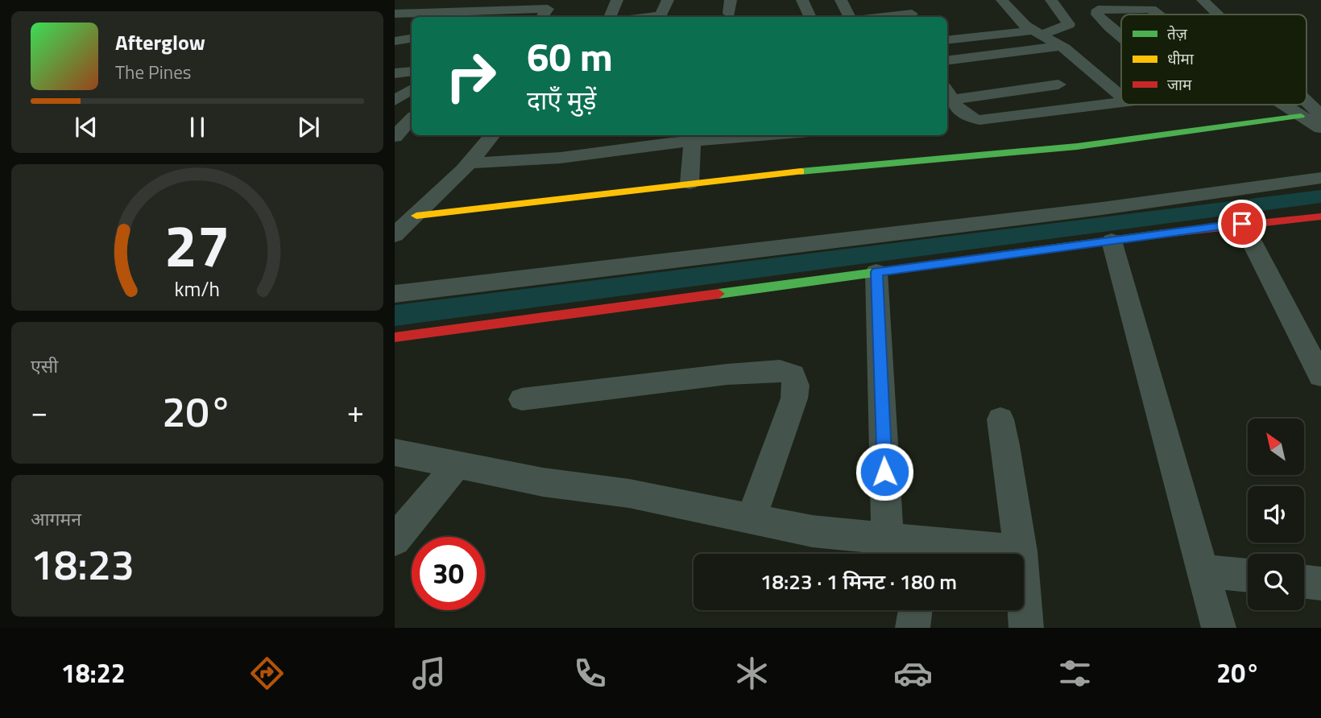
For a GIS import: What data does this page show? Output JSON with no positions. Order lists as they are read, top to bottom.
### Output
{
  "legend": ["तेज़", "धीमा", "जाम"],
  "north": "top left",
  "page": {
    "turn": ["60 m", "दाएँ मुड़ें"],
    "song": ["Afterglow", "The Pines"],
    "tile": [
      "एसी",
      ["आगमन", "18:23"]
    ],
    "heat": ["−", "20°", "+"],
    "limit": "30",
    "trip": "18:23 · 1 मिनट · 180 m",
    "tabs": ["18:22", "20°"],
    "gauge": ["27", "km/h"]
  }
}
